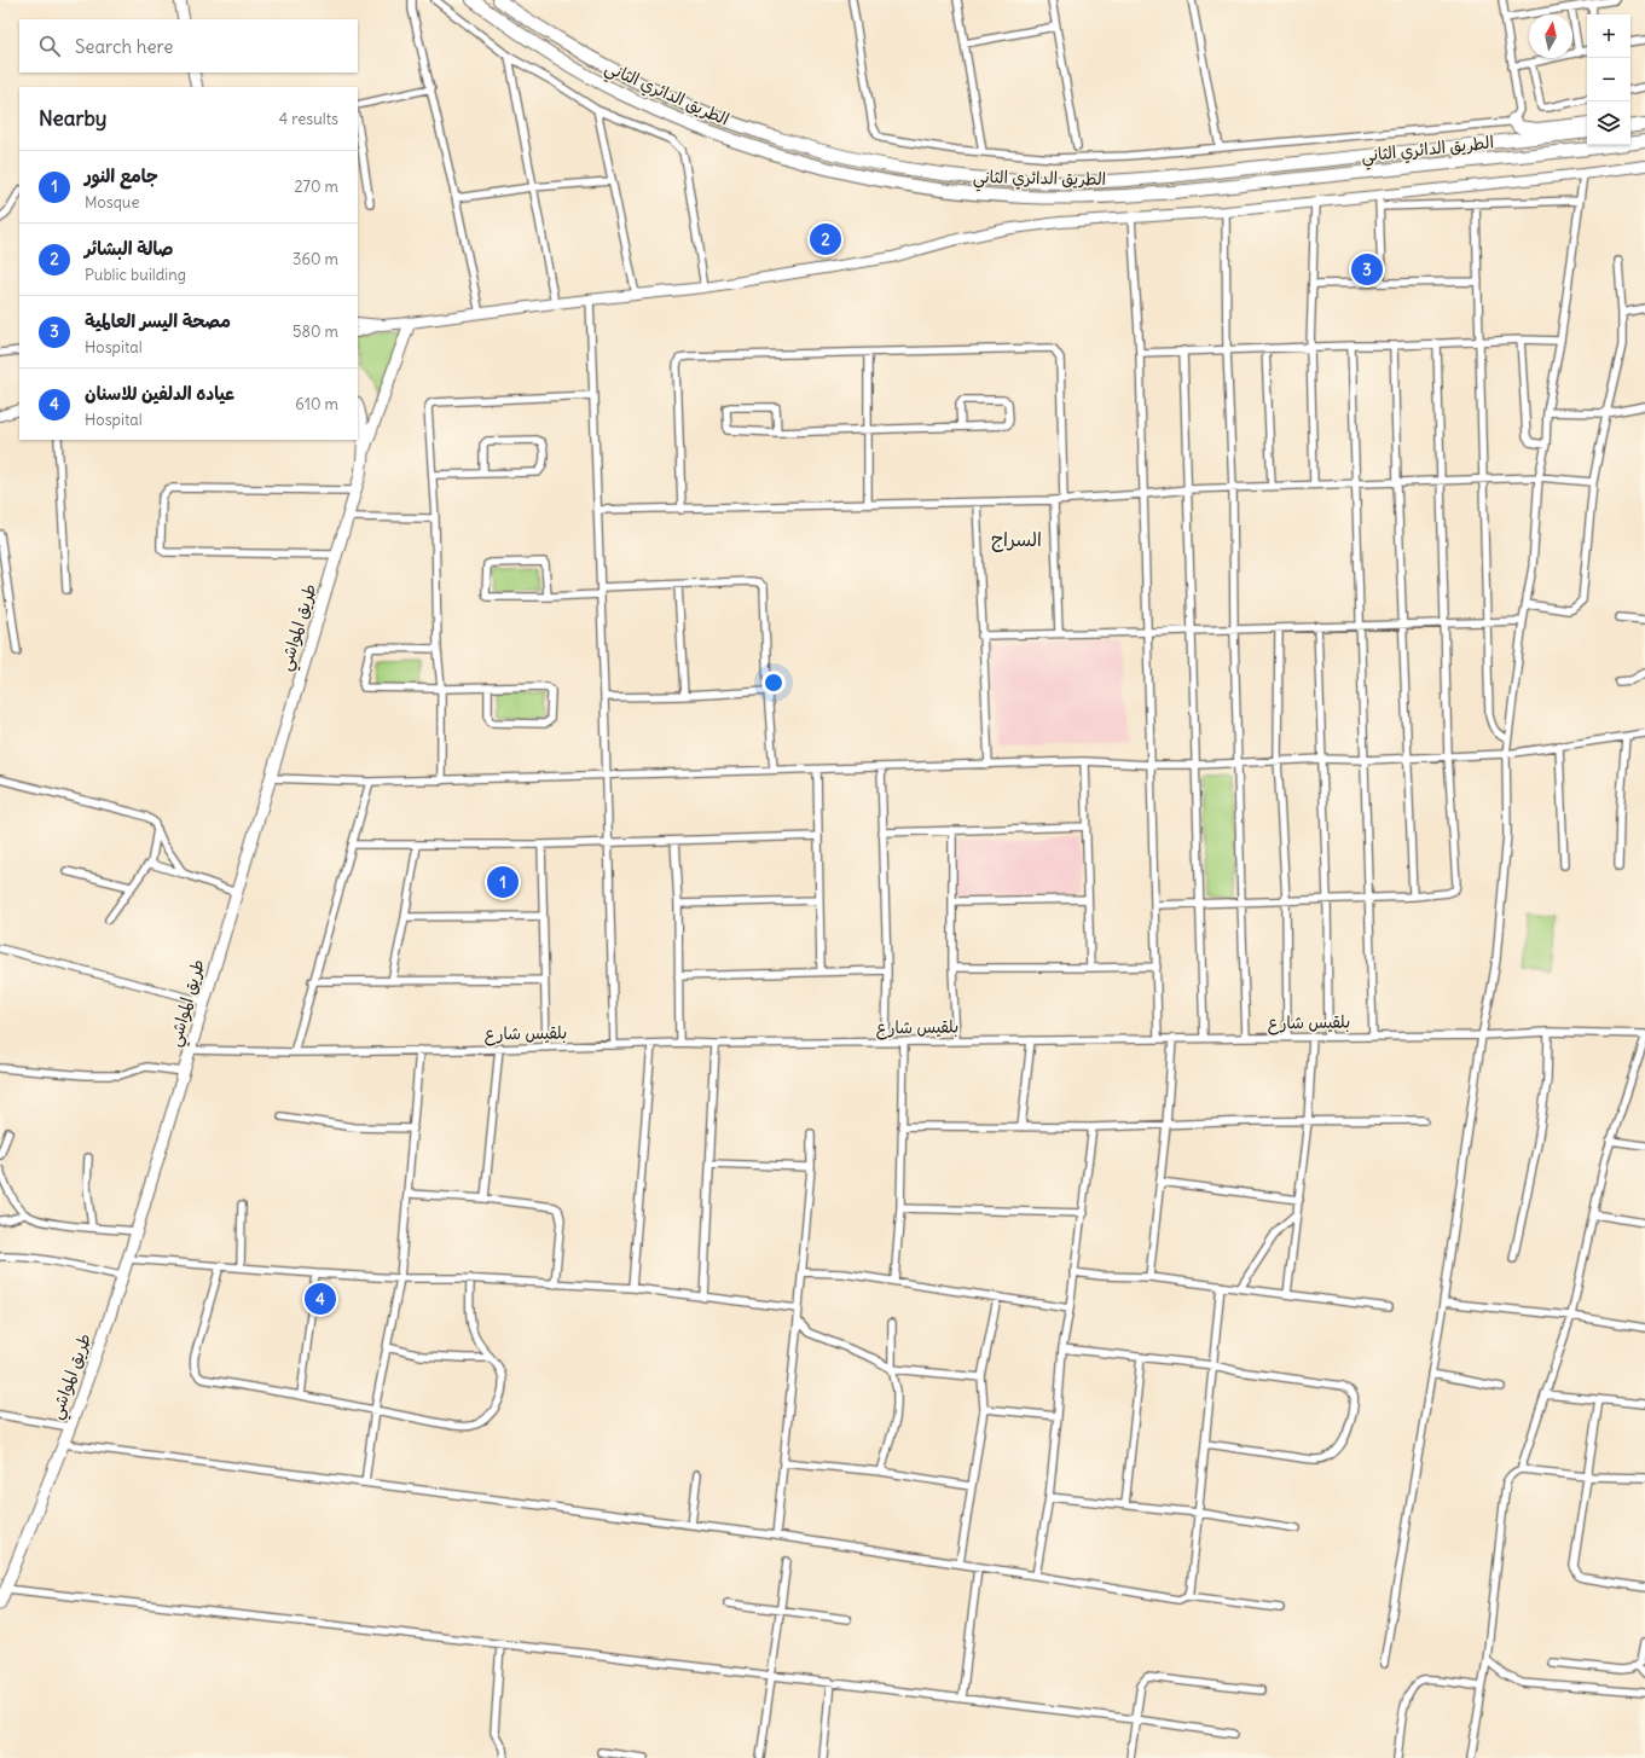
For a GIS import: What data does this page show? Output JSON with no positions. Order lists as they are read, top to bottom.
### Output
{
  "streets": {
    "highway": ["الطريق الدائري الثاني"],
    "main road": ["طريق المواشي"],
    "street": ["بلقيس شارع"]
  },
  "crossings": [
    ["طريق المواشي", "بلقيس شارع"]
  ],
  "districts": ["السراج"],
  "north": "top",
  "page": {
    "map_buttons": ["+", "−"],
    "search": "Search here",
    "heading": ["Nearby", "4 results"],
    "list": [
      {
        "mark": "1",
        "name": "جامع النور",
        "note": "Mosque",
        "value": "270 m"
      },
      {
        "mark": "2",
        "name": "صالة البشائر",
        "note": "Public building",
        "value": "360 m"
      },
      {
        "mark": "3",
        "name": "مصحة اليسر العالمية",
        "note": "Hospital",
        "value": "580 m"
      },
      {
        "mark": "4",
        "name": "عياده الدلفين للاسنان",
        "note": "Hospital",
        "value": "610 m"
      }
    ],
    "pins": [
      "2",
      "3",
      "1",
      "4"
    ]
  }
}
